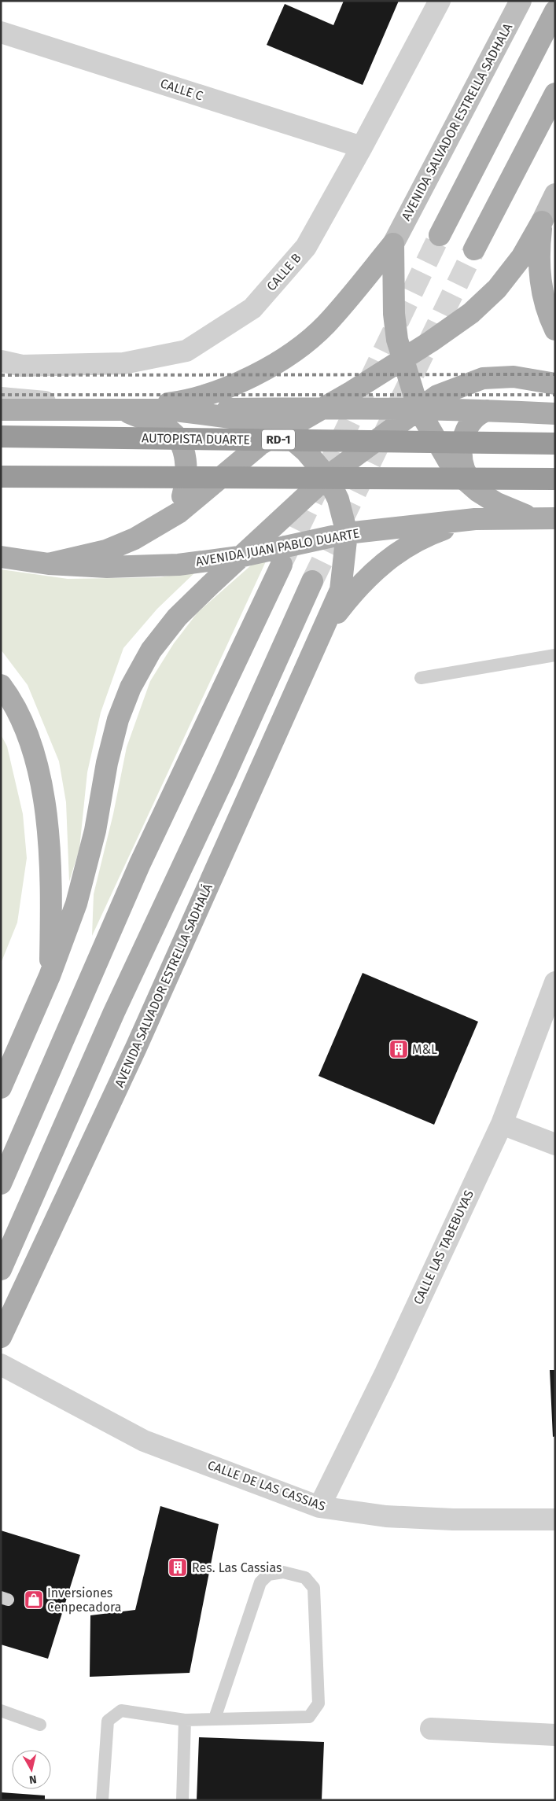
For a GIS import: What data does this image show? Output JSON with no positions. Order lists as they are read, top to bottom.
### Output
{
  "streets": {
    "highway": ["AUTOPISTA DUARTE", "RD-1"],
    "main road": ["AVENIDA SALVADOR ESTRELLA SADHALA", "AVENIDA JUAN PABLO DUARTE", "AVENIDA SALVADOR ESTRELLA SADHALÁ"],
    "street": [
      "CALLE C",
      "CALLE B",
      "CALLE LAS TABEBUYAS",
      "CALLE DE LAS CASSIAS"
    ]
  },
  "crossings": [
    ["CALLE C", "CALLE B"],
    ["CALLE LAS TABEBUYAS", "CALLE DE LAS CASSIAS"]
  ],
  "places": {
    "building": ["M&L", "Res. Las Cassias"],
    "shop": ["Inversiones Cenpecadora"]
  },
  "north": "bottom"
}
